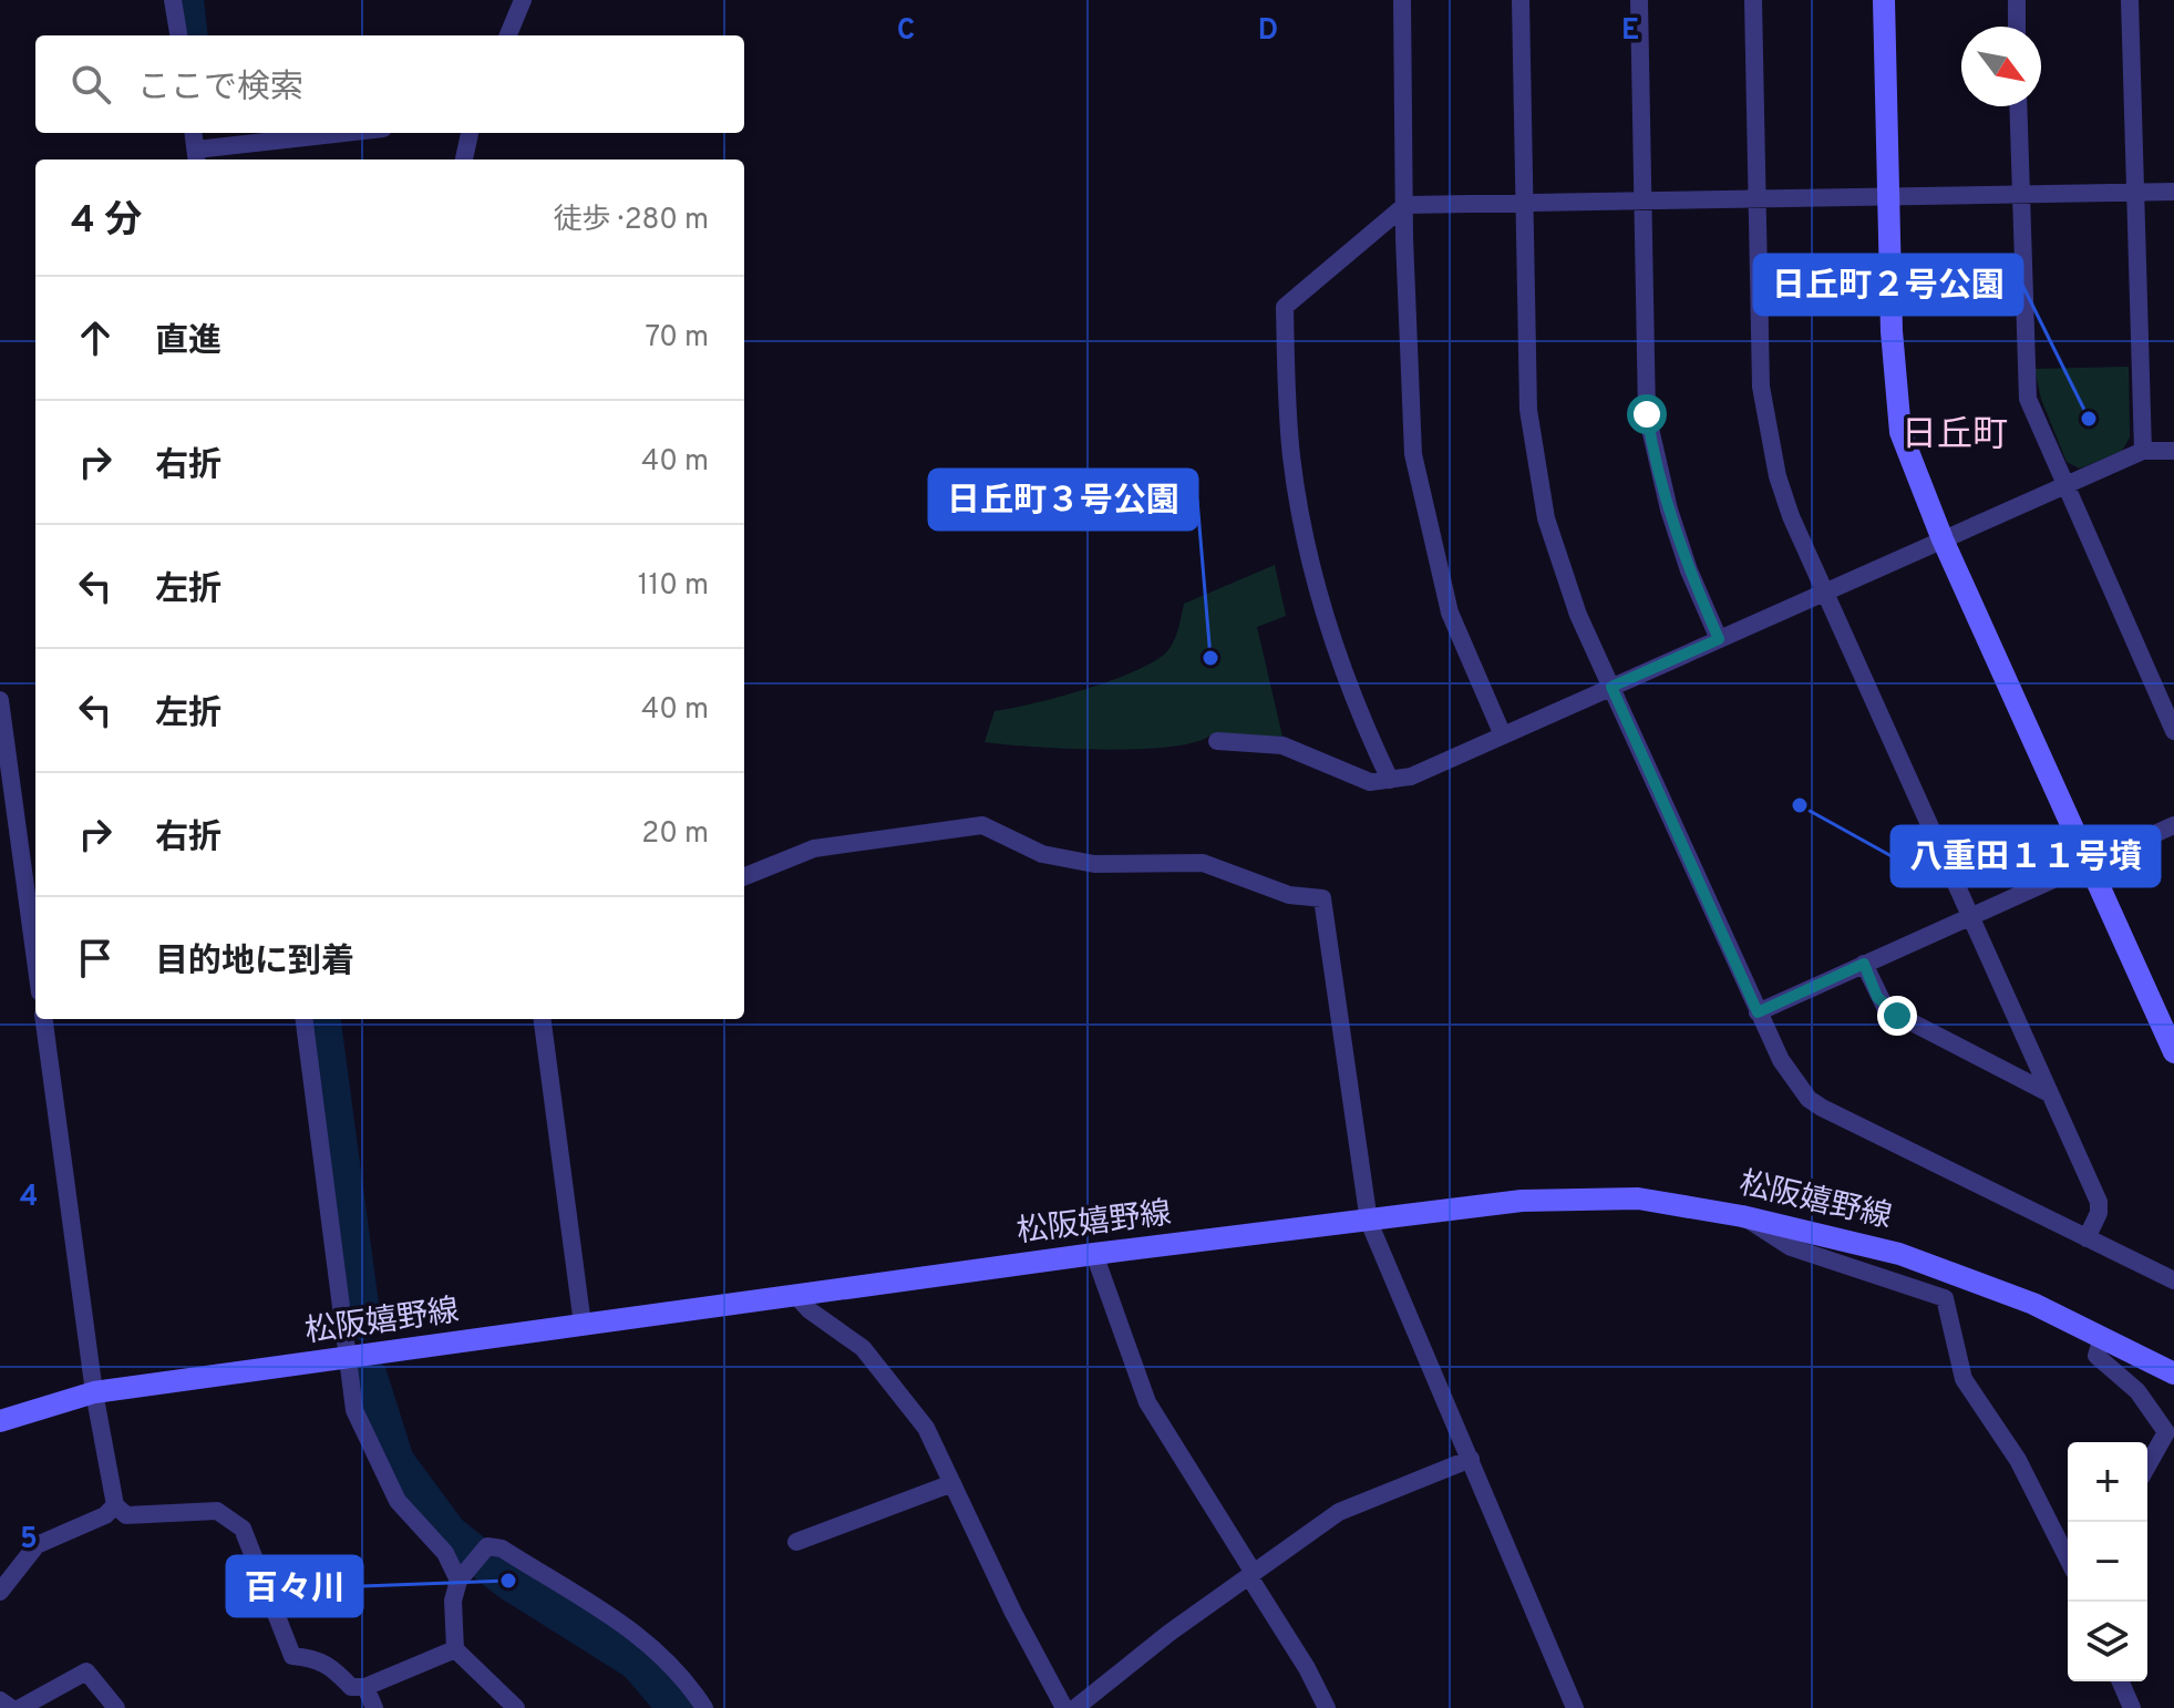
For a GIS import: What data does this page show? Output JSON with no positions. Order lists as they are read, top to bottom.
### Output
{
  "streets": {
    "main road": ["松阪嬉野線"]
  },
  "districts": ["日丘町"],
  "places": [
    "日丘町２号公園",
    "日丘町３号公園",
    "八重田１１号墳",
    "百々川"
  ],
  "north": "bottom right",
  "page": {
    "search": "ここで検索",
    "heading": ["4 分", "徒歩 · 280 m"],
    "list": [
      ["直進", "70 m"],
      ["右折", "40 m"],
      ["左折", "110 m"],
      ["左折", "40 m"],
      ["右折", "20 m"],
      "目的地に到着"
    ],
    "map_buttons": ["+", "−"]
  },
  "grid": {
    "columns": ["C", "D", "E"],
    "rows": ["4", "5"]
  }
}
